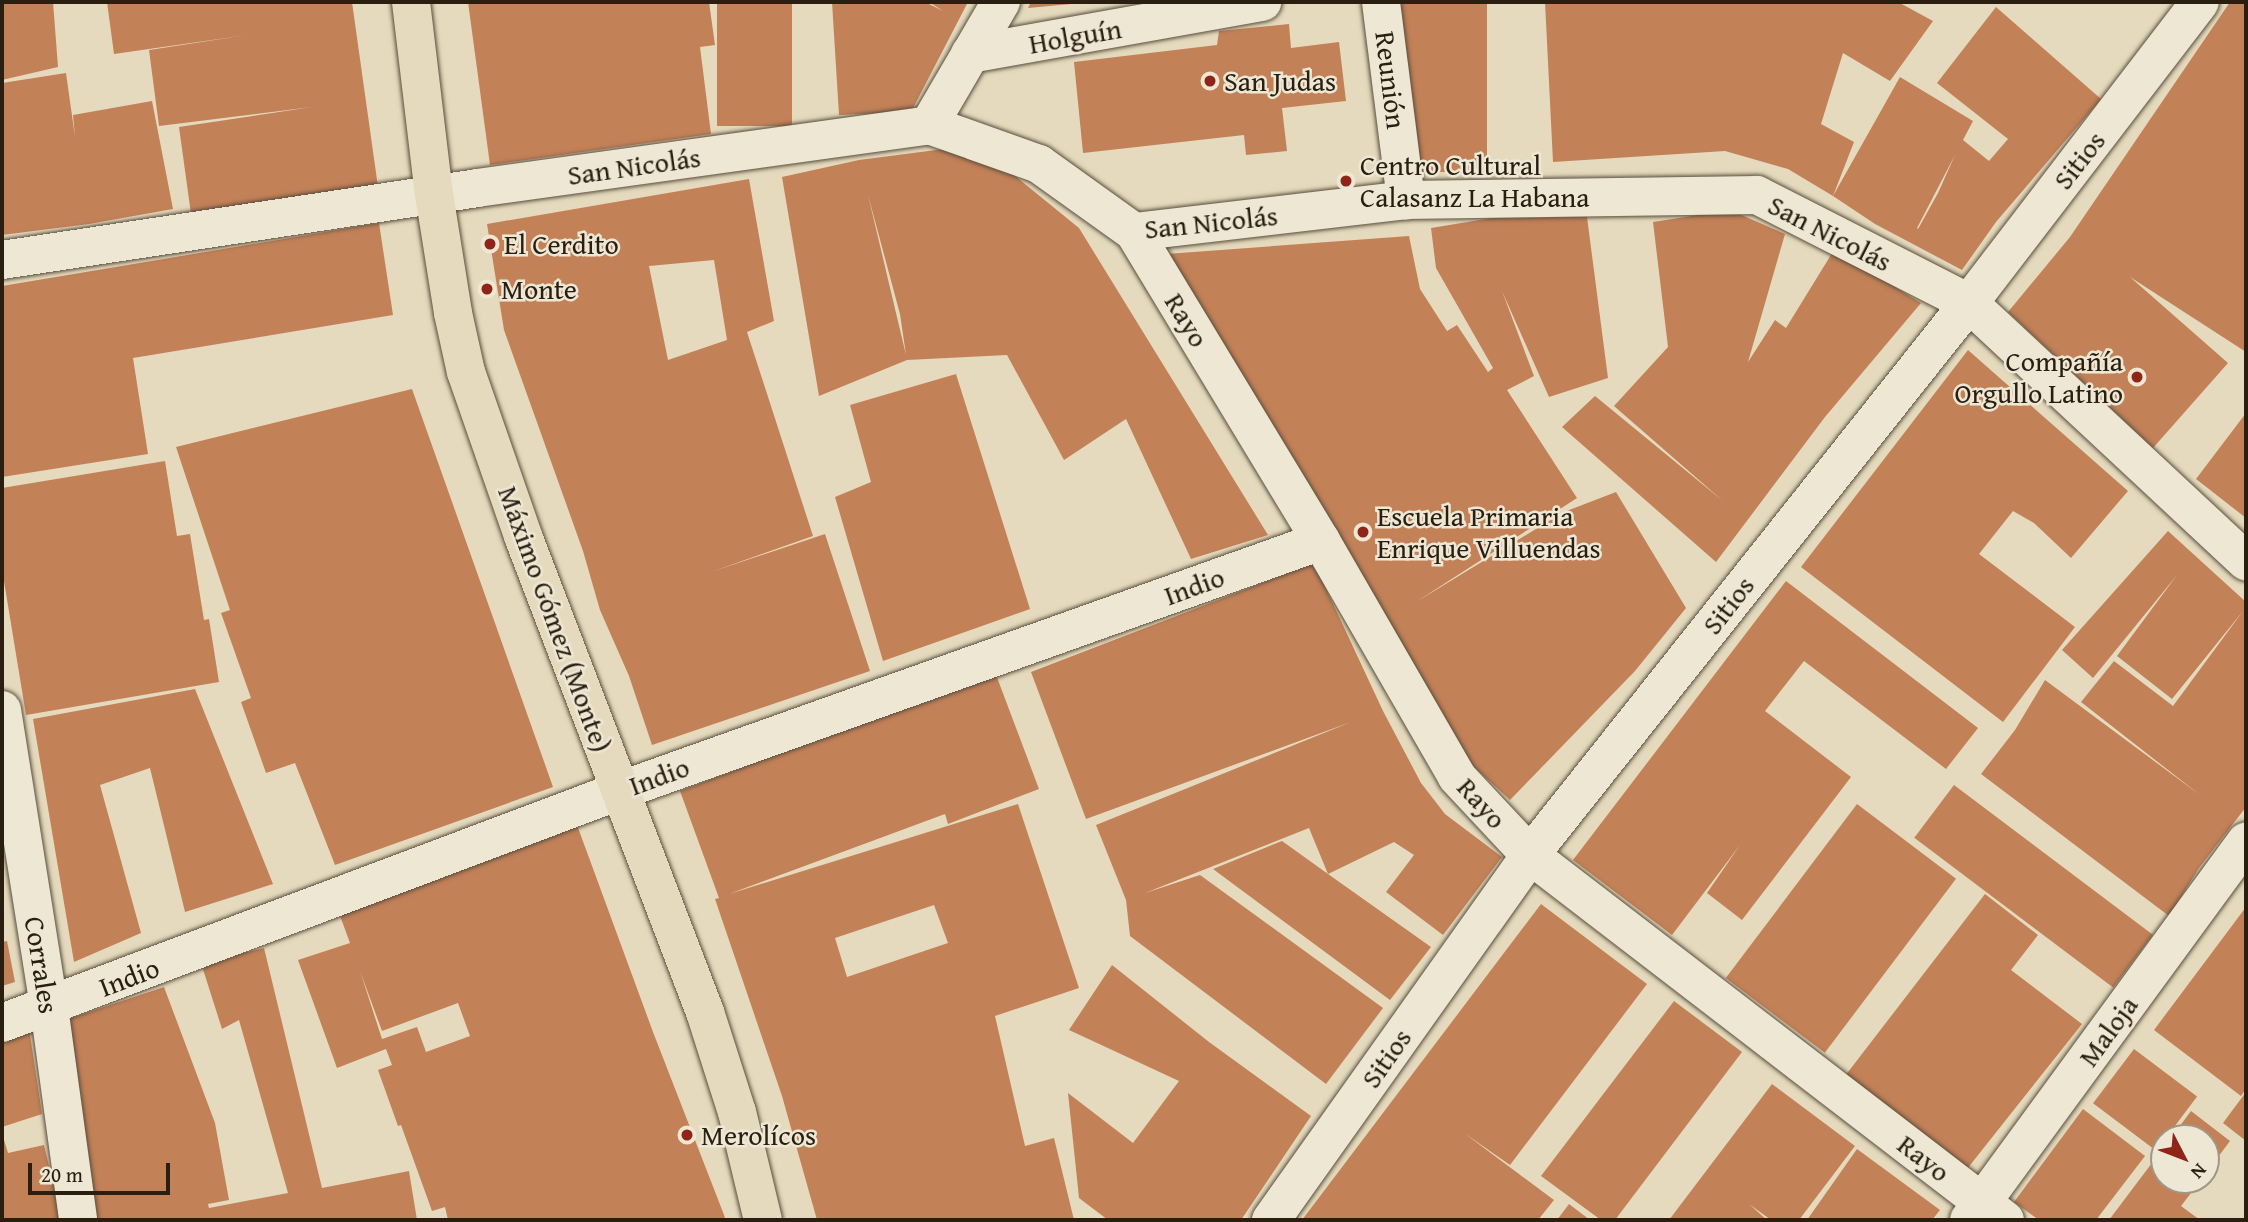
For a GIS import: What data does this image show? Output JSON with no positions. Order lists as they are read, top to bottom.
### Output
{
  "streets": {
    "main road": ["Máximo Gómez (Monte)"],
    "street": [
      "Holguín",
      "Reunión",
      "Sitios",
      "San Nicolás",
      "Rayo",
      "Indio",
      "Corrales",
      "Maloja"
    ]
  },
  "crossings": [
    ["Reunión", "San Nicolás"],
    ["Sitios", "San Nicolás"],
    ["Sitios", "Rayo"],
    ["San Nicolás", "Rayo"],
    ["San Nicolás", "Máximo Gómez (Monte)"],
    ["Rayo", "Indio"],
    ["Rayo", "Maloja"],
    ["Indio", "Máximo Gómez (Monte)"],
    ["Indio", "Corrales"]
  ],
  "places": [
    "San Judas",
    "Centro Cultural Calasanz La Habana",
    "El Cerdito",
    "Monte",
    "Compañía Orgullo Latino",
    "Escuela Primaria Enrique Villuendas",
    "Merolícos"
  ],
  "scale_bar": "20 m",
  "north": "bottom right"
}
